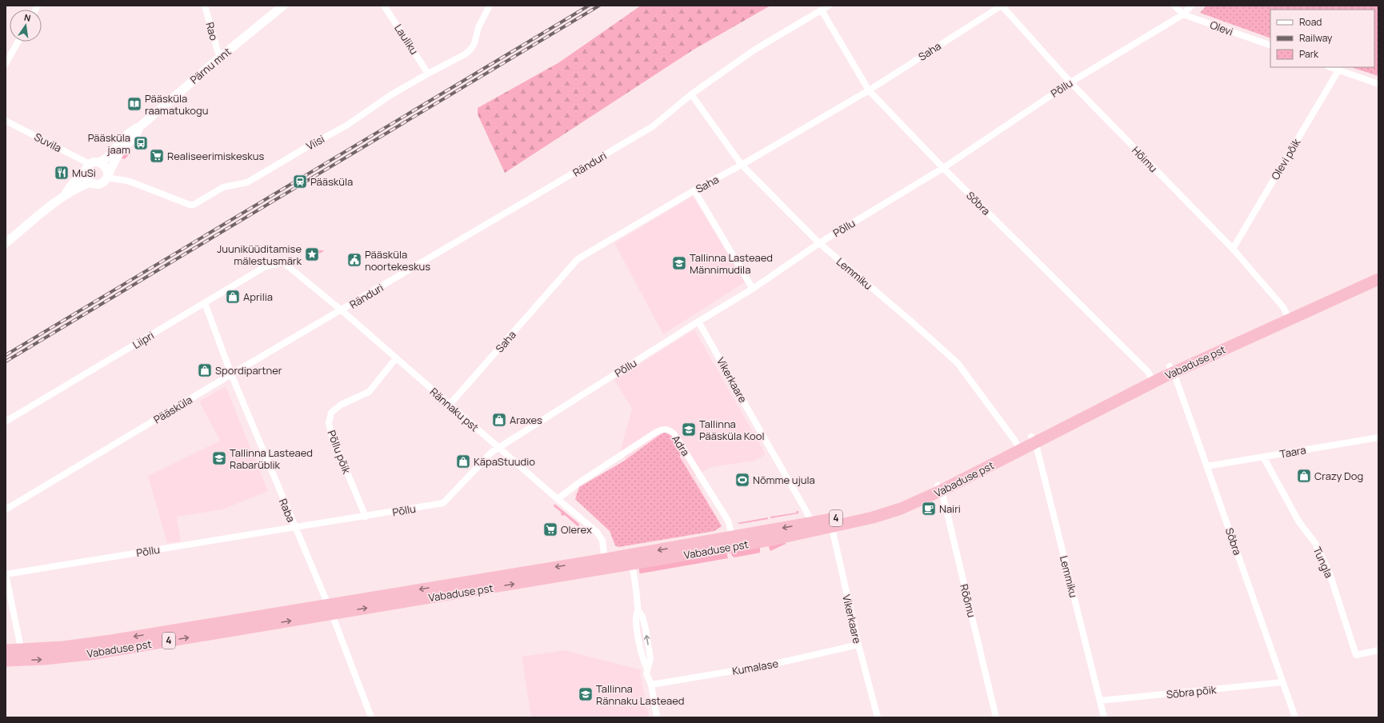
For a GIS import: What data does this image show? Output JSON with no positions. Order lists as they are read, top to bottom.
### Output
{
  "streets": {
    "highway": ["Vabaduse pst", "4"],
    "main road": ["Pärnu mnt"],
    "street": [
      "Olevi",
      "Rao",
      "Lauliku",
      "Saha",
      "Põllu",
      "Suvila",
      "Viisi",
      "Hõimu",
      "Olevi põik",
      "Ränduri",
      "Sõbra",
      "Lemmiku",
      "Liipri",
      "Vikerkaare",
      "Pääsküla",
      "Rännaku pst",
      "Adra",
      "Põllu põik",
      "Taara",
      "Raba",
      "Tungla",
      "Rõõmu",
      "Kumalase",
      "Sõbra põik"
    ]
  },
  "crossings": [
    ["Olevi", "Põllu"],
    ["Rao", "Pärnu mnt"],
    ["Lauliku", "Viisi"],
    ["Saha", "Hõimu"],
    ["Saha", "Sõbra"],
    ["Saha", "Lemmiku"],
    ["Saha", "Rännaku pst"],
    ["Pärnu mnt", "Suvila"],
    ["Pärnu mnt", "Viisi"],
    ["Põllu", "Hõimu"],
    ["Põllu", "Sõbra"],
    ["Põllu", "Lemmiku"],
    ["Põllu", "Vabaduse pst"],
    ["Põllu", "Vikerkaare"],
    ["Põllu", "Rännaku pst"],
    ["Põllu", "Põllu põik"],
    ["Põllu", "Raba"],
    ["Suvila", "Viisi"],
    ["Hõimu", "Olevi põik"],
    ["Hõimu", "Vabaduse pst"],
    ["Ränduri", "Sõbra"],
    ["Ränduri", "Lemmiku"],
    ["Ränduri", "Pääsküla"],
    ["Ränduri", "Rännaku pst"],
    ["Sõbra", "Vabaduse pst"],
    ["Sõbra", "Taara"],
    ["Sõbra", "Sõbra põik"],
    ["Lemmiku", "Vabaduse pst"],
    ["Lemmiku", "Sõbra põik"],
    ["Liipri", "Rännaku pst"],
    ["Liipri", "Raba"],
    ["Vabaduse pst", "Vikerkaare"],
    ["Vabaduse pst", "Rännaku pst"],
    ["Vabaduse pst", "Adra"],
    ["Vabaduse pst", "Raba"],
    ["Vabaduse pst", "Rõõmu"],
    ["Vikerkaare", "Kumalase"],
    ["Pääsküla", "Rännaku pst"],
    ["Pääsküla", "Raba"],
    ["Rännaku pst", "Adra"],
    ["Rännaku pst", "Põllu põik"],
    ["Taara", "Tungla"]
  ],
  "places": {
    "library": ["Pääsküla raamatukogu"],
    "bus stop": ["Pääsküla jaam"],
    "supermarket": ["Realiseerimiskeskus", "Olerex"],
    "restaurant": ["MuSi"],
    "station": ["Pääsküla"],
    "place": ["Juuniküüditamise mälestusmärk"],
    "public building": ["Pääsküla noortekeskus"],
    "school or university": [
      "Tallinna Lasteaed Männimudila",
      "Tallinna Pääsküla Kool",
      "Tallinna Lasteaed Rabarüblik",
      "Tallinna Rännaku Lasteaed"
    ],
    "shop": [
      "Aprilia",
      "Spordipartner",
      "Araxes",
      "KäpaStuudio",
      "Crazy Dog"
    ],
    "sports": ["Nõmme ujula"],
    "cafe": ["Nairi"]
  },
  "legend": ["Road", "Railway", "Park"],
  "north": "top"
}
